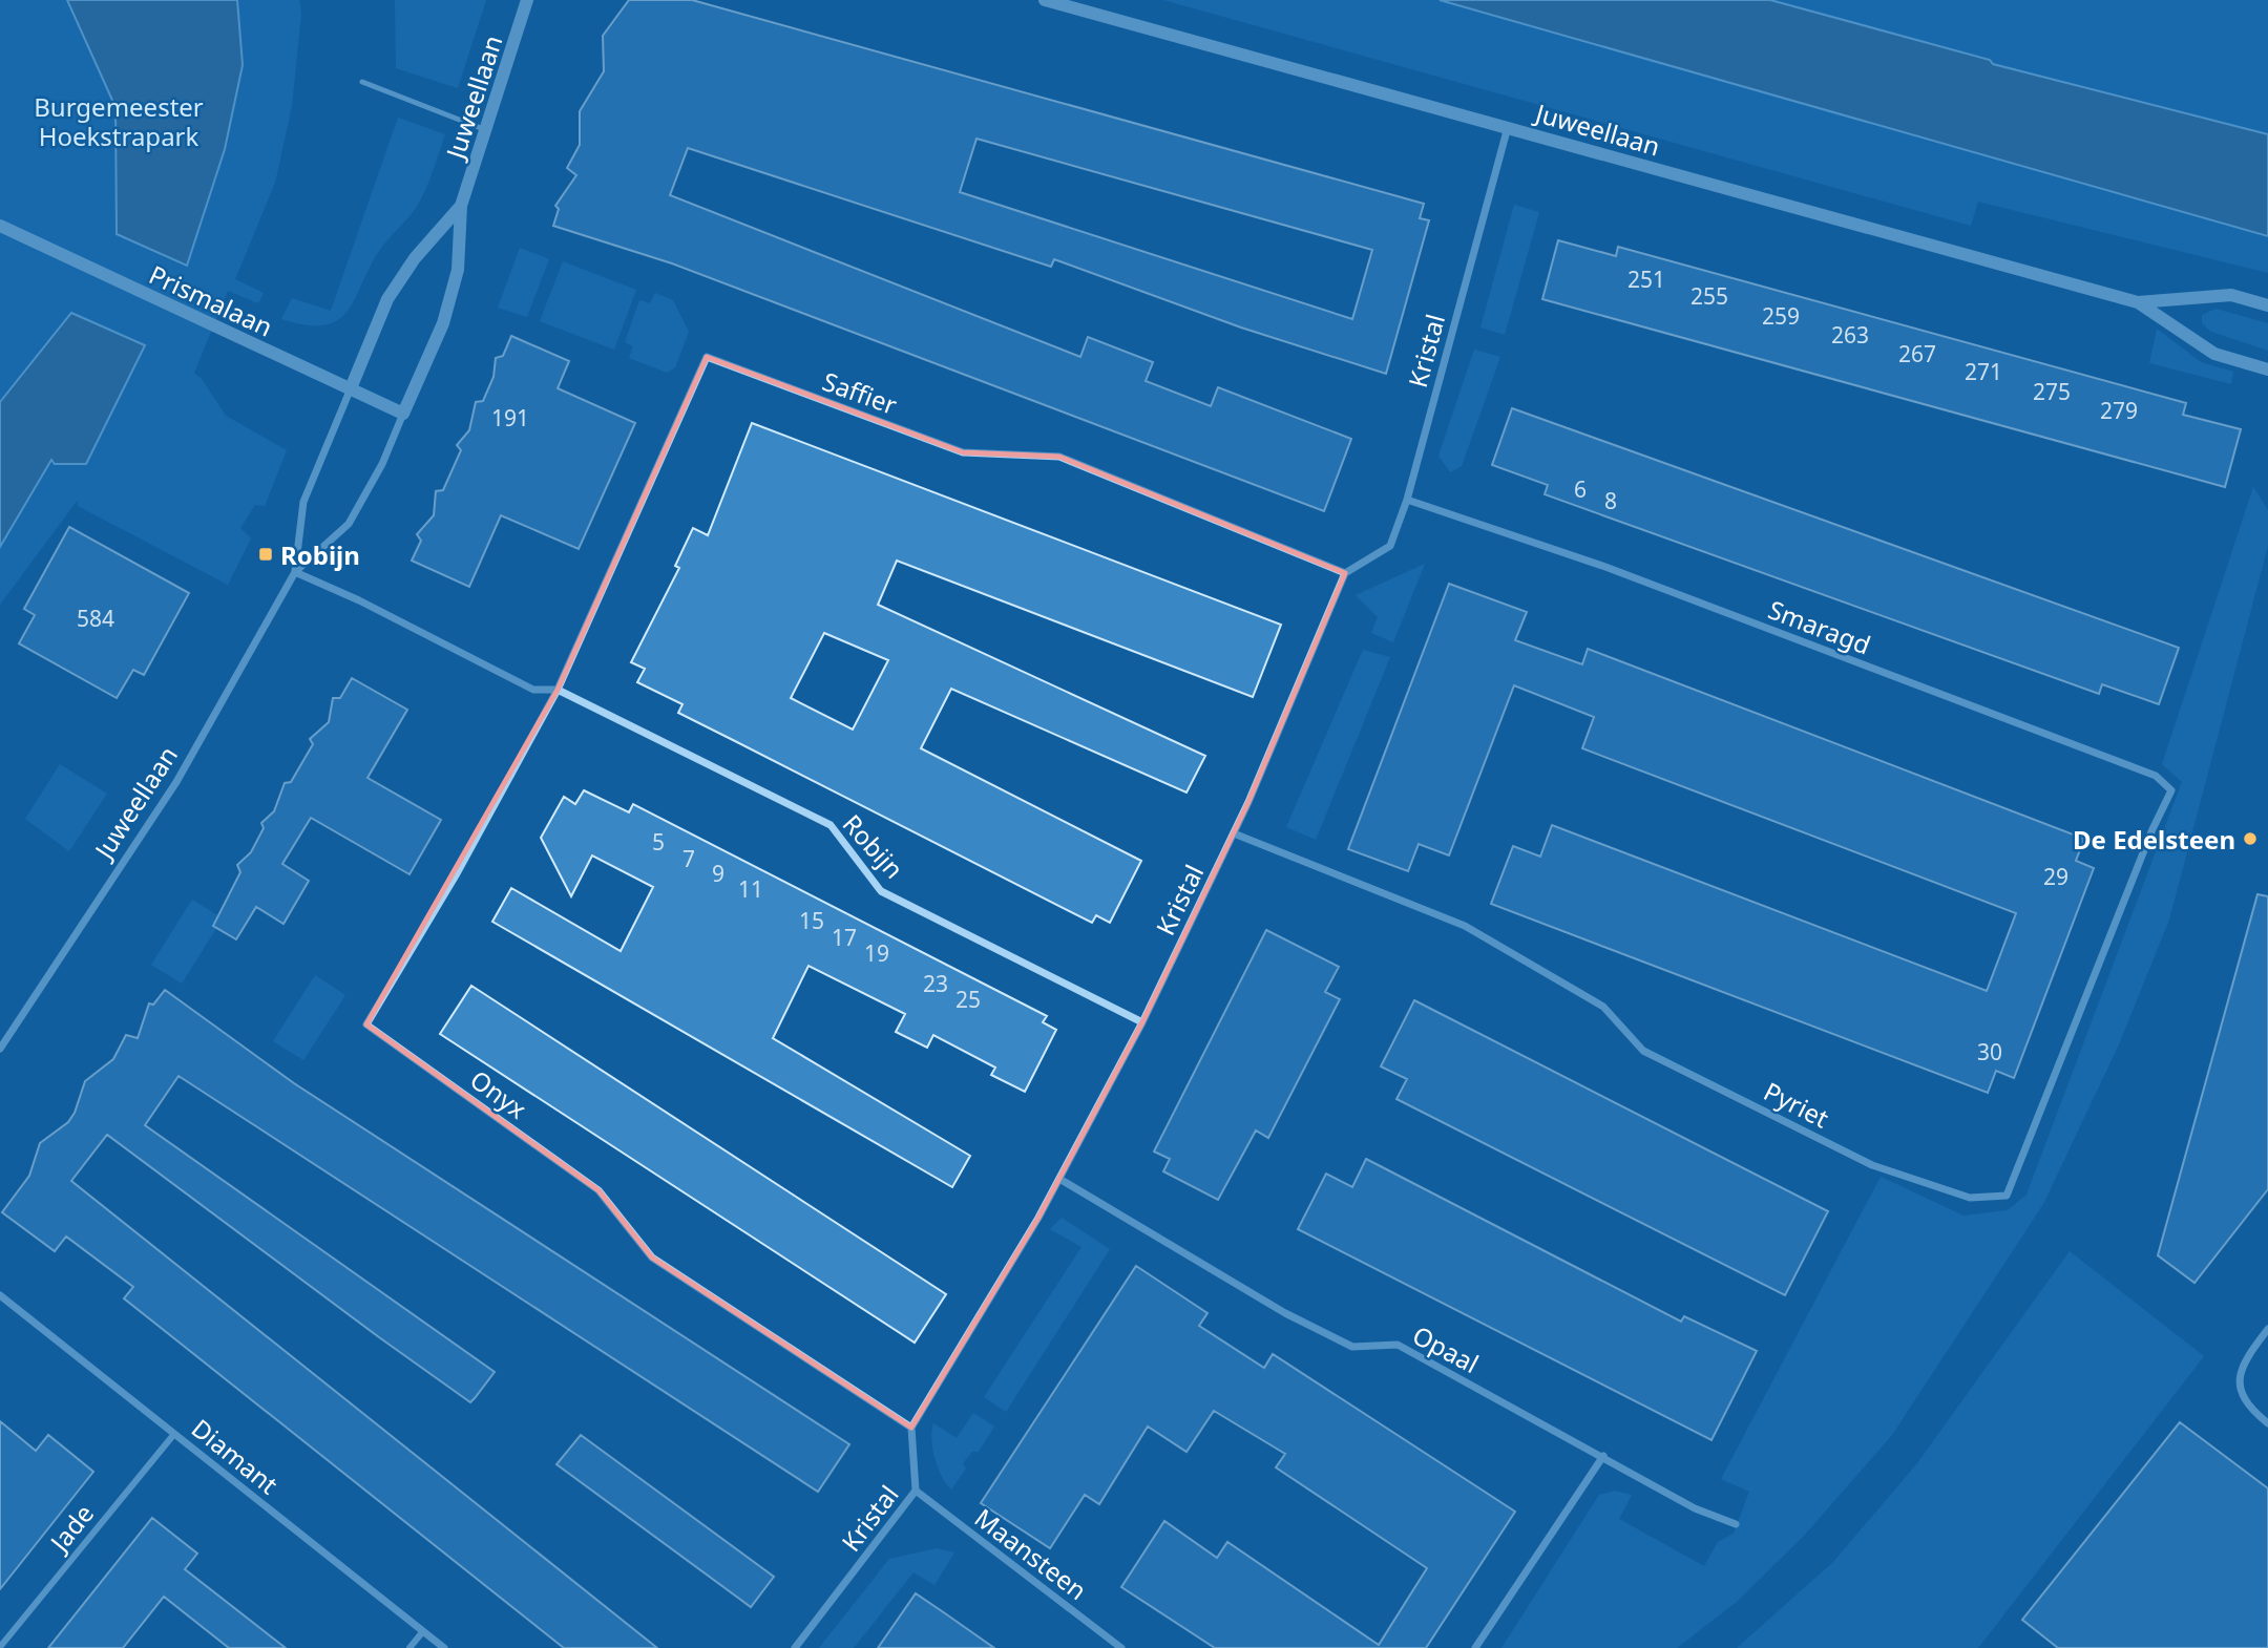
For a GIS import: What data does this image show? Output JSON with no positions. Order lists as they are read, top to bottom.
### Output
{
  "streets": {
    "street": [
      "Juweellaan",
      "Prismalaan",
      "Kristal",
      "Saffier",
      "Smaragd",
      "Robijn",
      "Onyx",
      "Pyriet",
      "Opaal",
      "Diamant",
      "Jade",
      "Maansteen"
    ]
  },
  "crossings": [
    ["Juweellaan", "Prismalaan"],
    ["Juweellaan", "Kristal"],
    ["Juweellaan", "Robijn"],
    ["Kristal", "Saffier"],
    ["Kristal", "Smaragd"],
    ["Kristal", "Robijn"],
    ["Kristal", "Onyx"],
    ["Kristal", "Pyriet"],
    ["Kristal", "Opaal"],
    ["Kristal", "Maansteen"],
    ["Saffier", "Robijn"],
    ["Saffier", "Onyx"],
    ["Smaragd", "Pyriet"],
    ["Robijn", "Onyx"],
    ["Diamant", "Jade"]
  ],
  "parks": ["Burgemeester Hoekstrapark"],
  "places": {
    "transit": ["Robijn"],
    "other": ["De Edelsteen"]
  },
  "house_numbers": [
    "251",
    "255",
    "259",
    "263",
    "267",
    "271",
    "275",
    "279",
    "191",
    "6",
    "8",
    "584",
    "5",
    "7",
    "9",
    "29",
    "11",
    "15",
    "17",
    "19",
    "23",
    "25",
    "30"
  ]
}
